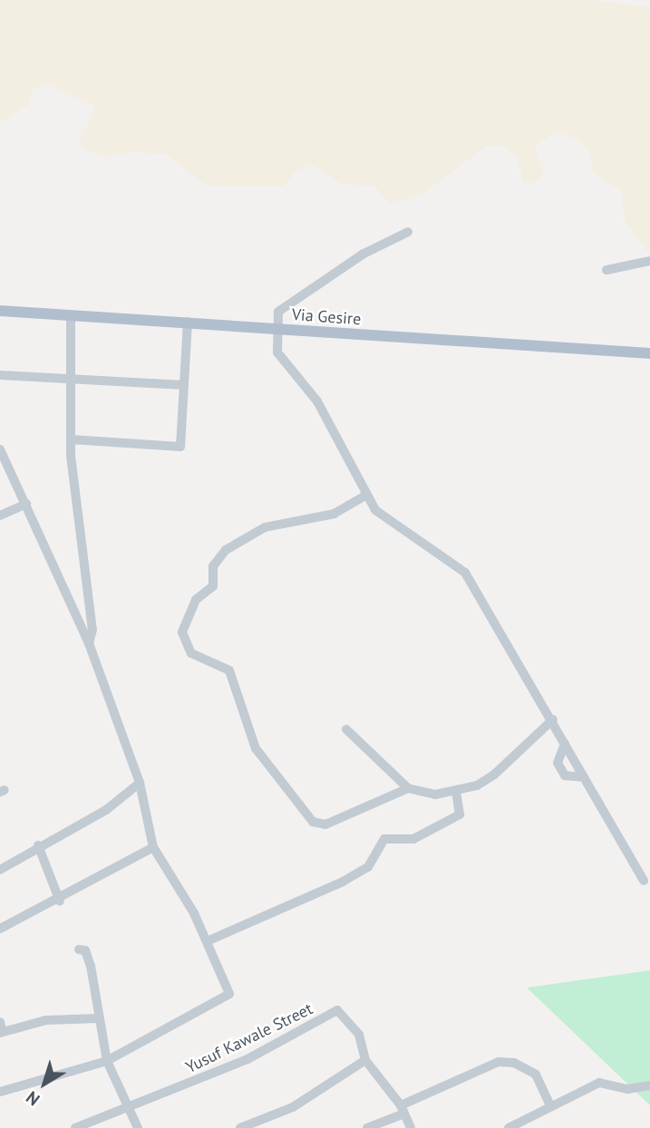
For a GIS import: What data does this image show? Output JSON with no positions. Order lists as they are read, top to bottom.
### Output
{
  "streets": {
    "main road": ["Via Gesire"],
    "street": ["Yusuf Kawale Street"]
  },
  "north": "bottom left"
}
